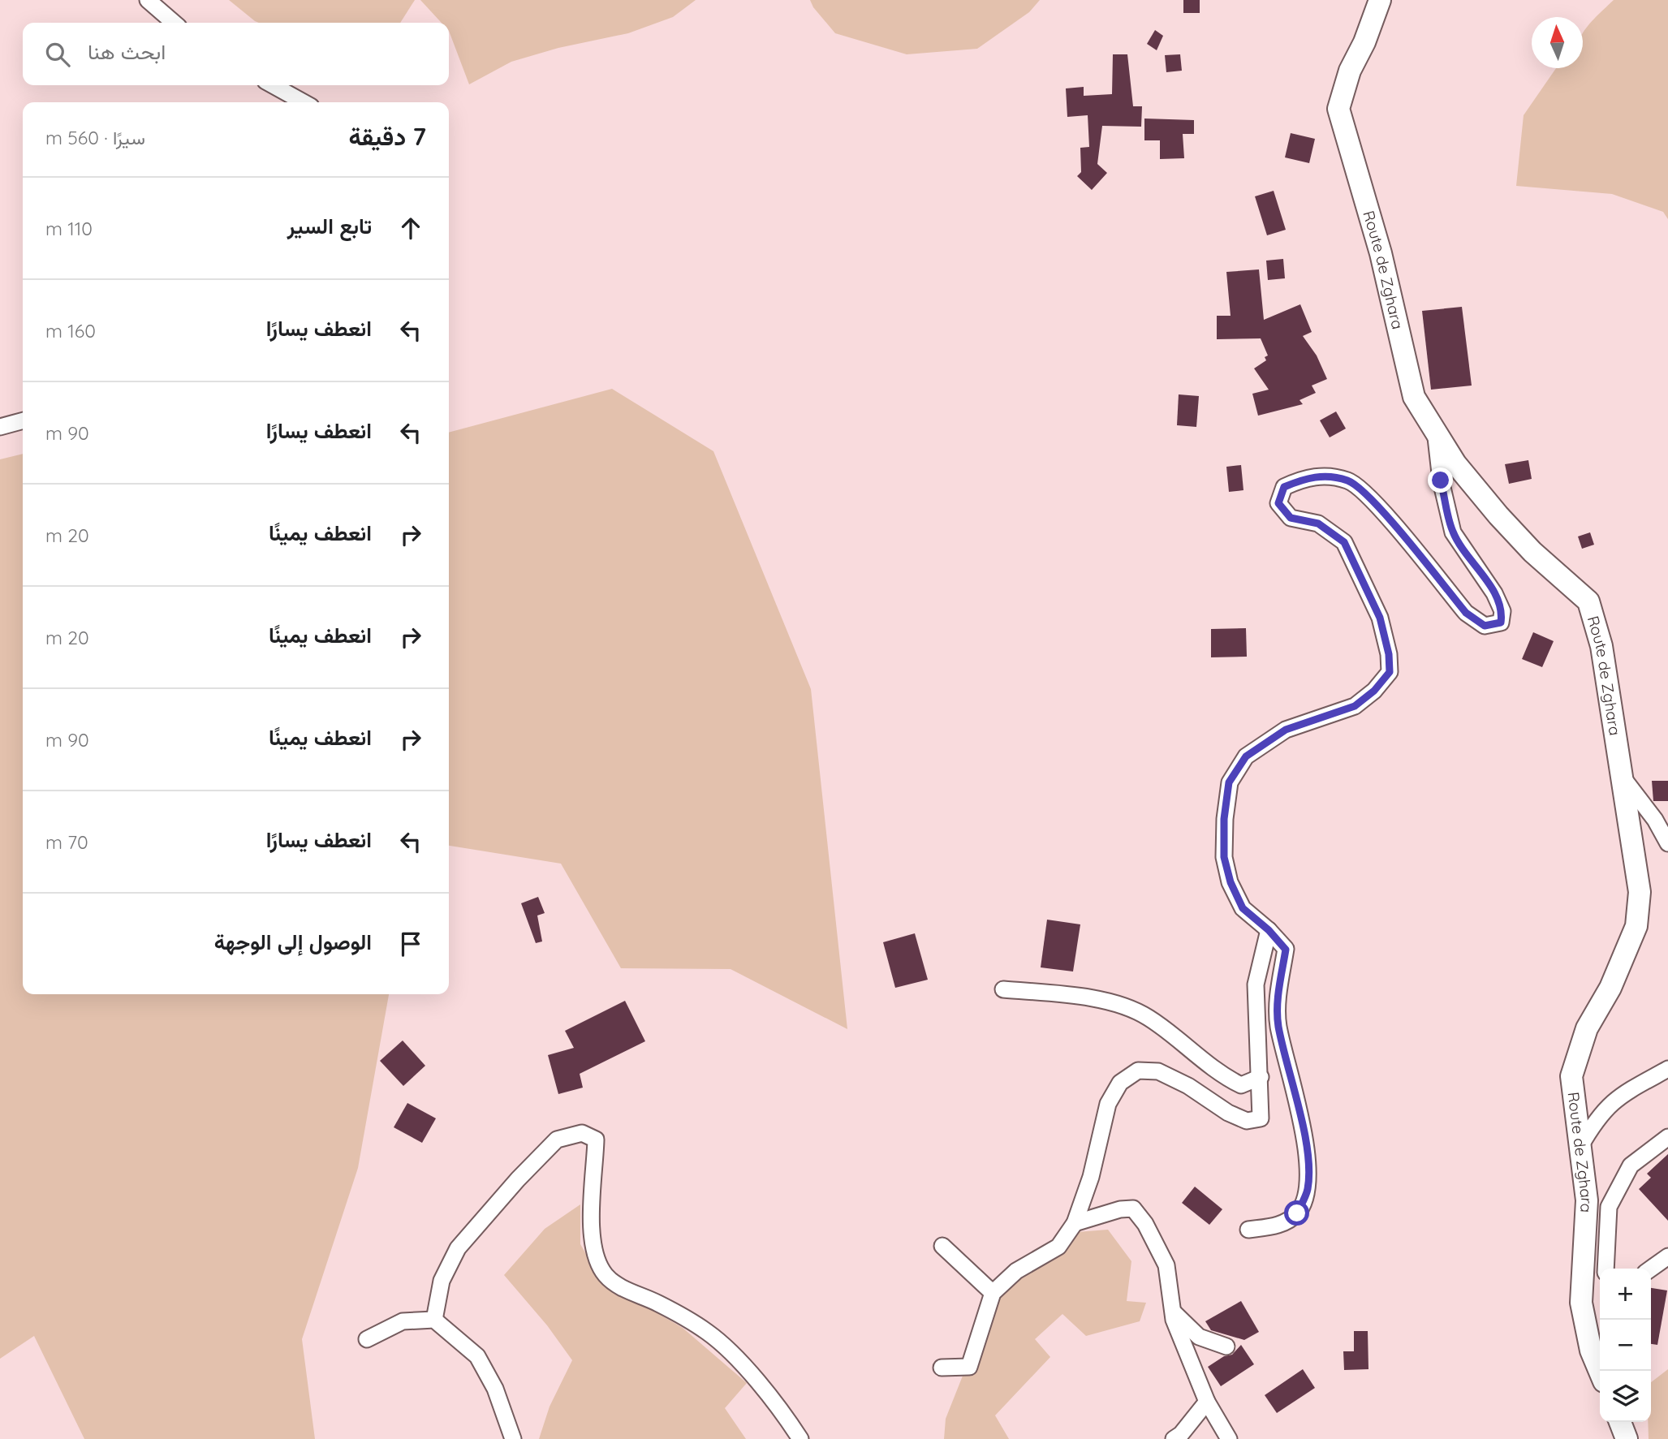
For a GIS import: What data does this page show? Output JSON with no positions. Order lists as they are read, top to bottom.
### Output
{
  "streets": {
    "street": ["Route de Zghara"]
  },
  "north": "top",
  "page": {
    "search": "ابحث هنا",
    "heading": ["7 دقيقة", "سيرًا · 560 m"],
    "list": [
      ["تابع السير", "110 m"],
      ["انعطف يسارًا", "160 m"],
      ["انعطف يسارًا", "90 m"],
      ["انعطف يمينًا", "20 m"],
      ["انعطف يمينًا", "20 m"],
      ["انعطف يمينًا", "90 m"],
      ["انعطف يسارًا", "70 m"],
      "الوصول إلى الوجهة"
    ],
    "map_buttons": ["+", "−"]
  }
}
